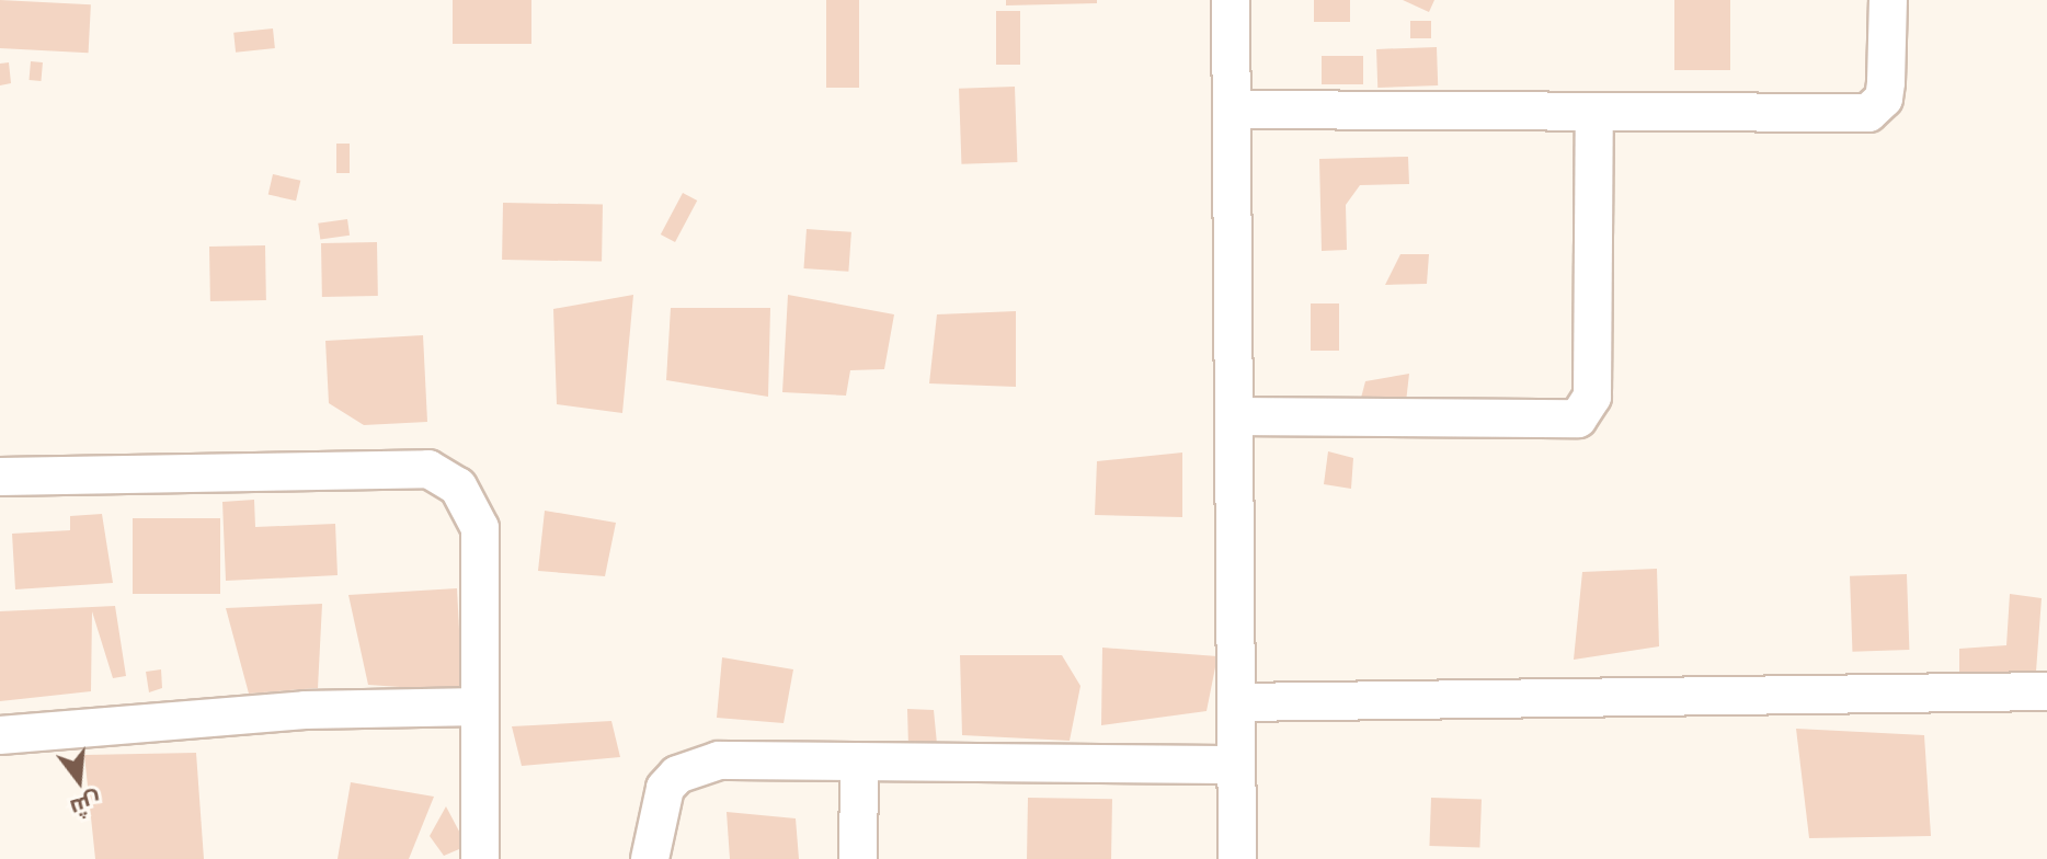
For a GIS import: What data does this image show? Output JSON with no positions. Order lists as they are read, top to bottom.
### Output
{
  "north": "bottom"
}
